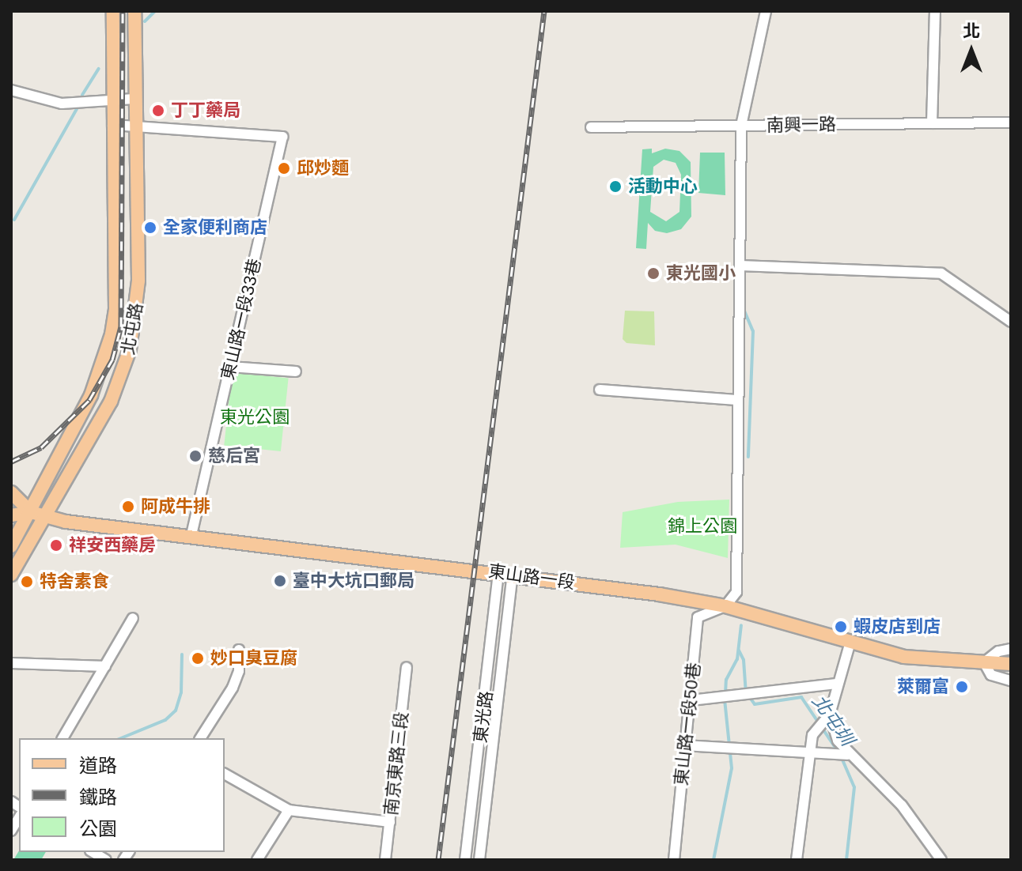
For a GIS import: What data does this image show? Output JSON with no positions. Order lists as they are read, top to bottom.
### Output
{
  "streets": {
    "main road": ["北屯路", "東山路一段"],
    "street": [
      "南興一路",
      "東山路一段33巷",
      "東光路",
      "東山路一段50巷",
      "南京東路三段"
    ]
  },
  "crossings": [
    ["東山路一段33巷", "北屯路"],
    ["東山路一段33巷", "東山路一段"],
    ["北屯路", "東山路一段"],
    ["東山路一段", "東光路"],
    ["東山路一段", "東山路一段50巷"]
  ],
  "water": ["北屯圳"],
  "parks": ["東光公園", "錦上公園"],
  "places": [
    "丁丁藥局",
    "邱炒麵",
    "活動中心",
    "全家便利商店",
    "東光國小",
    "慈后宮",
    "阿成牛排",
    "祥安西藥房",
    "臺中大坑口郵局",
    "特舍素食",
    "蝦皮店到店",
    "妙口臭豆腐",
    "萊爾富"
  ],
  "legend": ["道路", "鐵路", "公園"],
  "north": "top"
}
